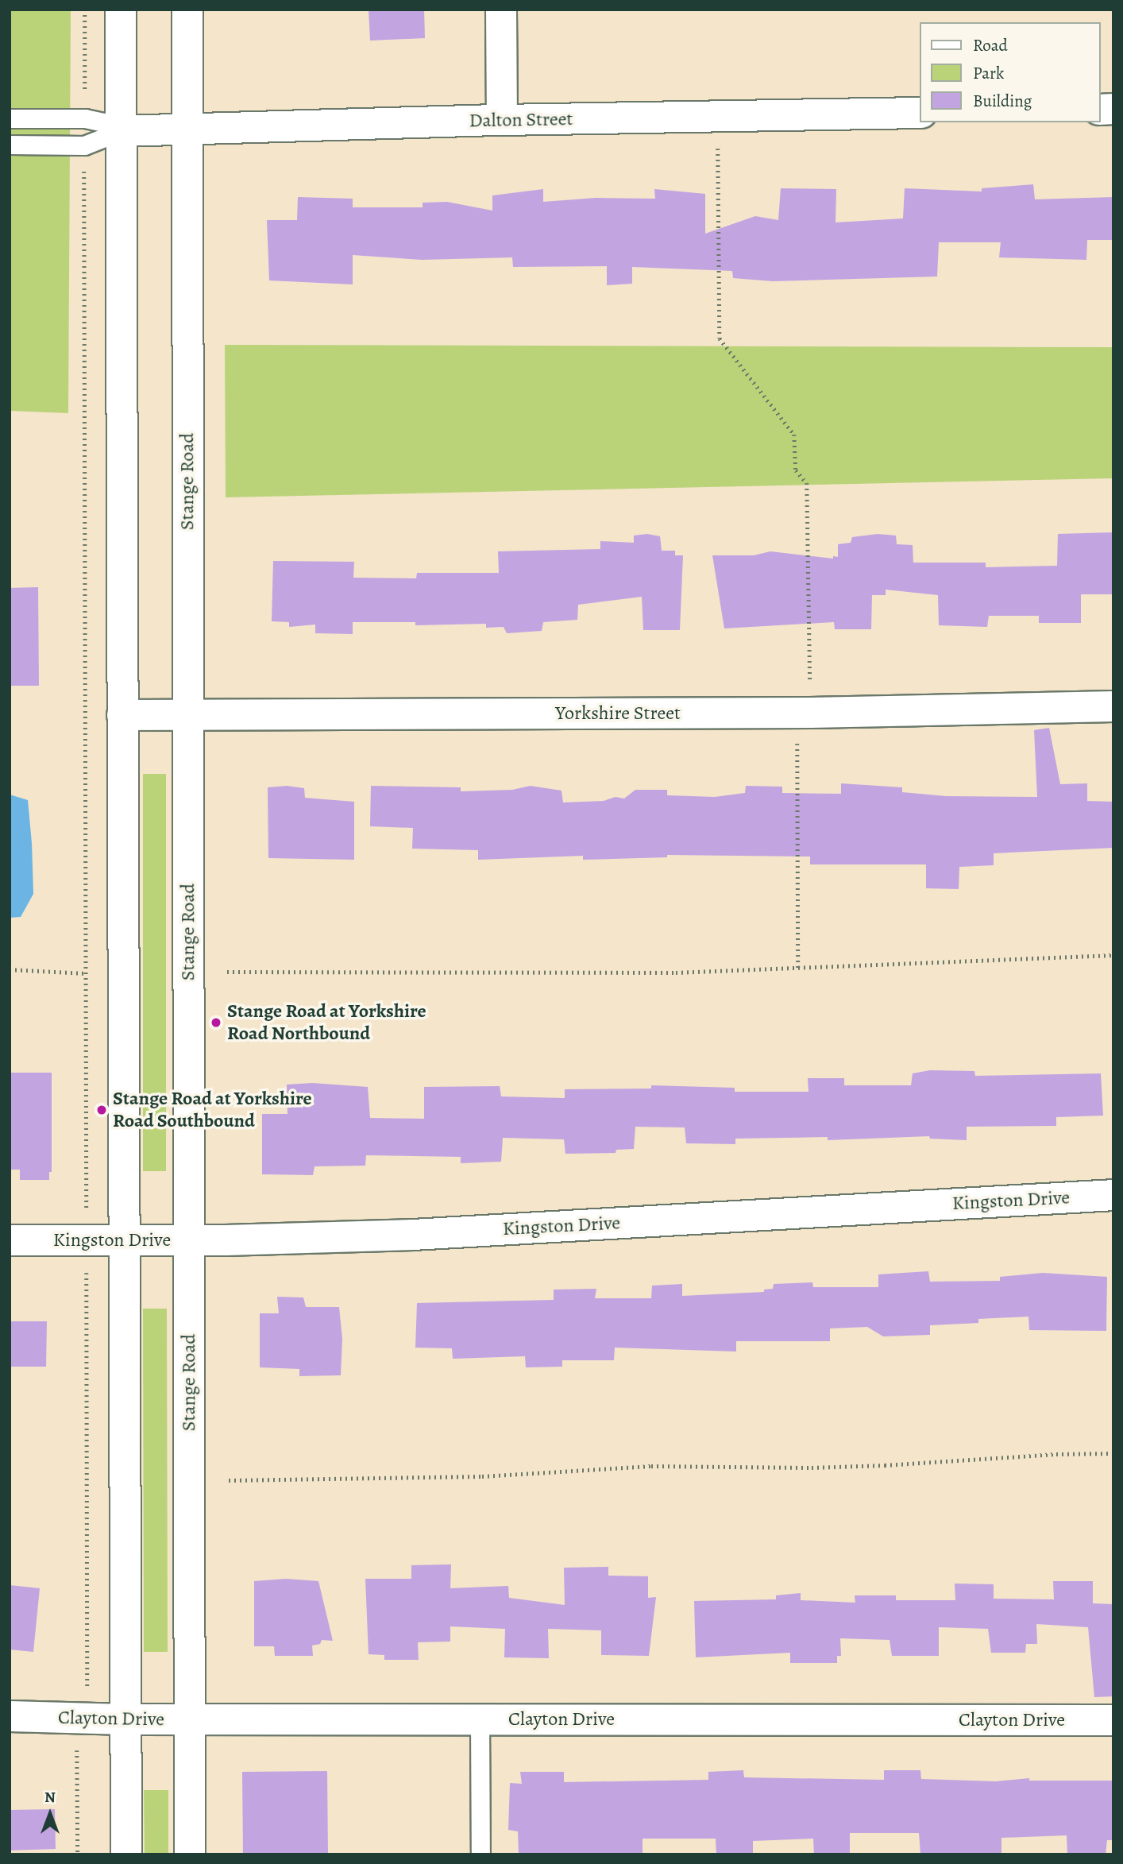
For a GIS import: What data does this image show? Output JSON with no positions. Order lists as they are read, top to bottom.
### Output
{
  "streets": {
    "street": [
      "Dalton Street",
      "Stange Road",
      "Yorkshire Street",
      "Kingston Drive",
      "Clayton Drive"
    ]
  },
  "crossings": [
    ["Dalton Street", "Stange Road"],
    ["Stange Road", "Yorkshire Street"],
    ["Stange Road", "Kingston Drive"],
    ["Stange Road", "Clayton Drive"]
  ],
  "places": ["Stange Road at Yorkshire Road Northbound", "Stange Road at Yorkshire Road Southbound"],
  "legend": ["Road", "Park", "Building"],
  "north": "top"
}
